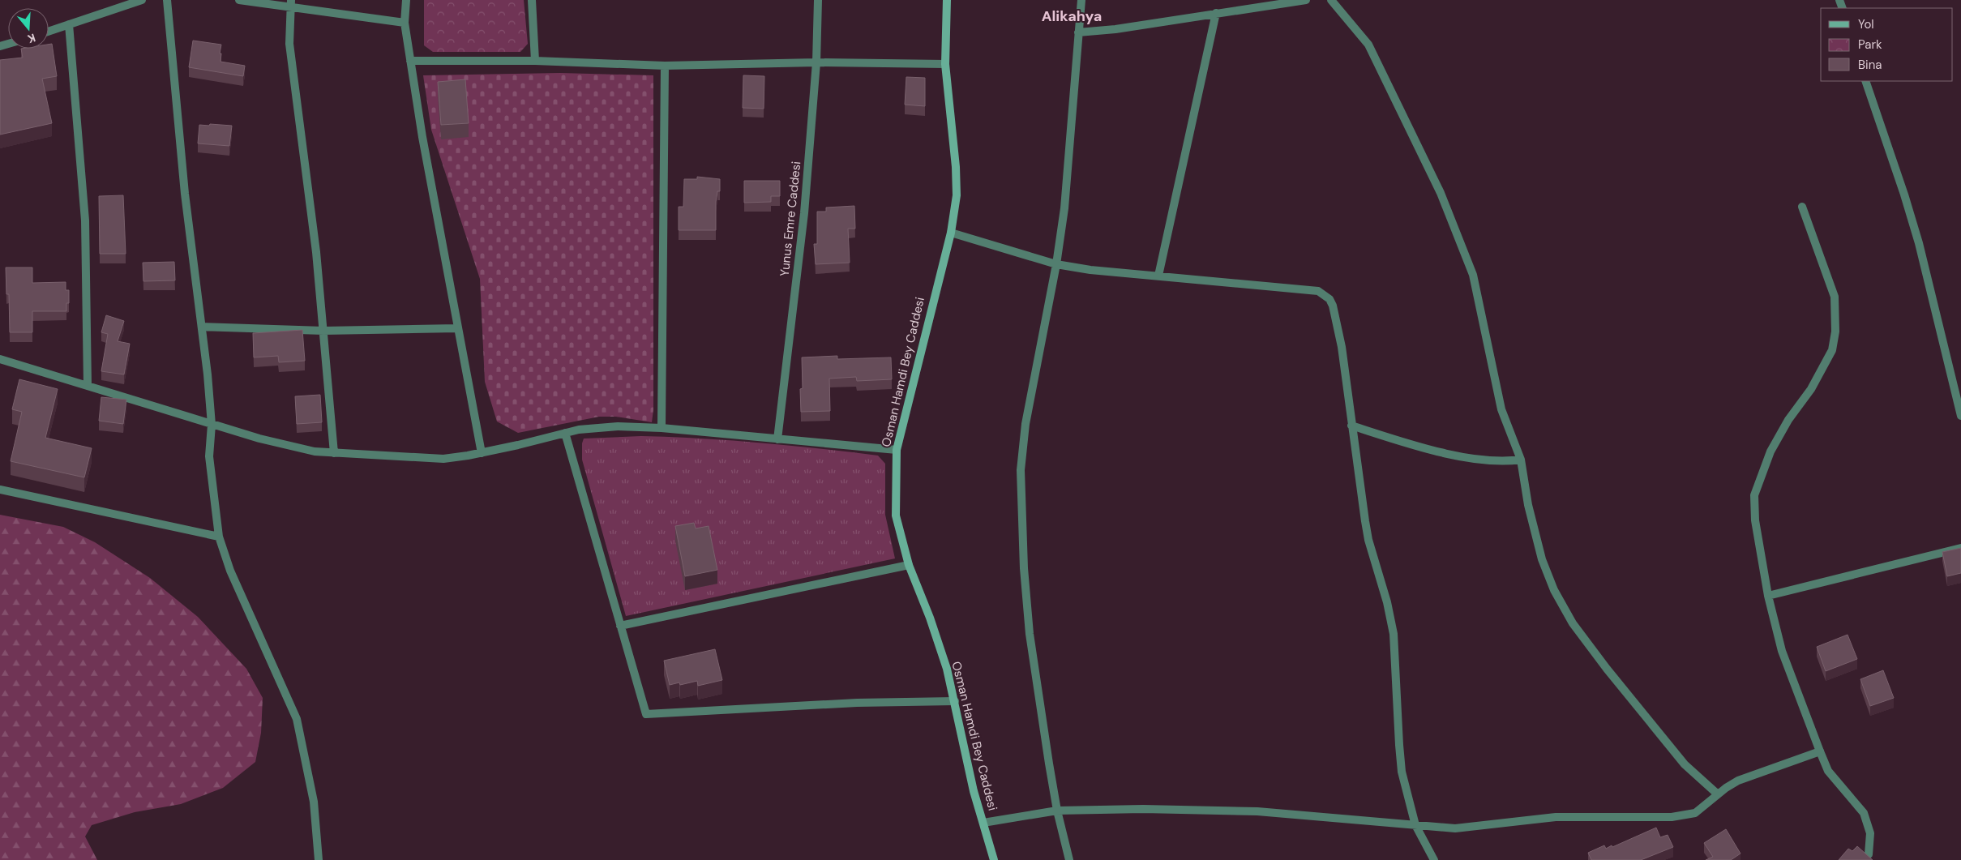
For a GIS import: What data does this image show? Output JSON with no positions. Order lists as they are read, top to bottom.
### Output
{
  "streets": {
    "street": ["Yunus Emre Caddesi", "Osman Hamdi Bey Caddesi"]
  },
  "districts": ["Alikahya"],
  "legend": ["Yol", "Park", "Bina"],
  "north": "bottom"
}
